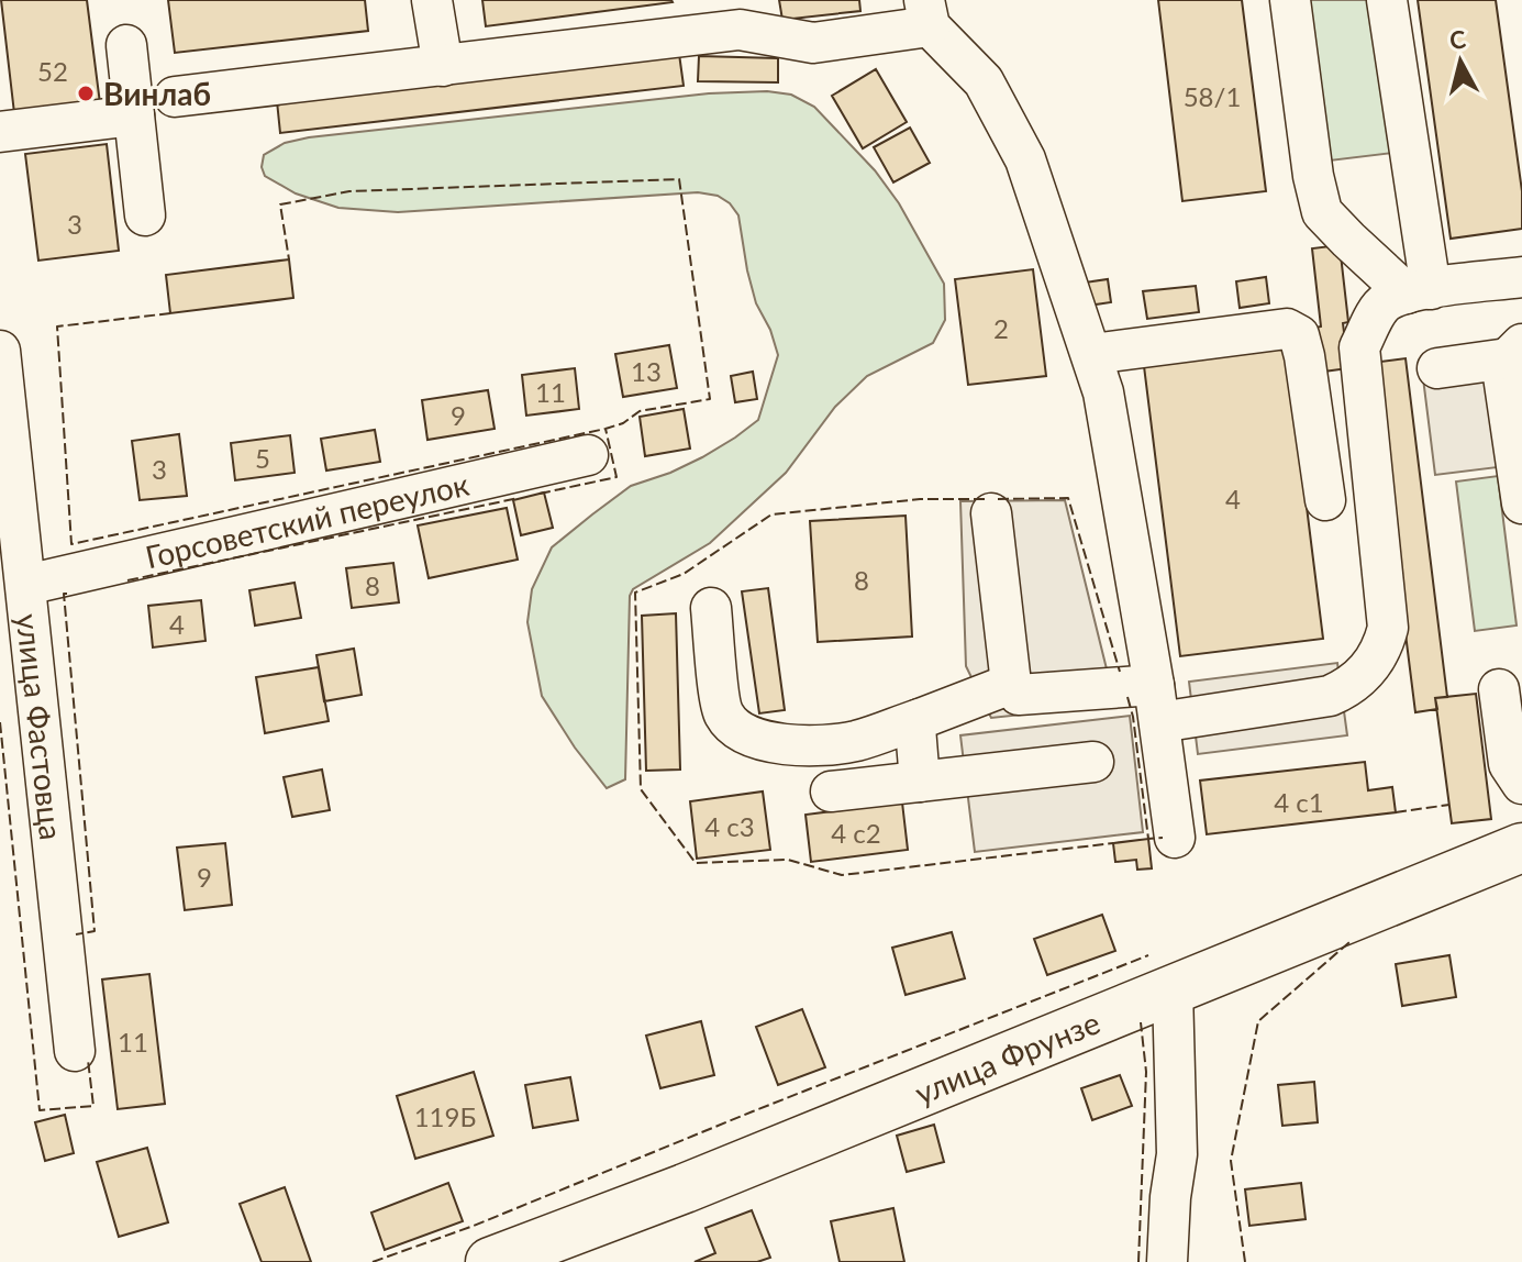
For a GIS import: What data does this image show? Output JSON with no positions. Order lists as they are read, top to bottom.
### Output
{
  "streets": {
    "main road": ["улица Фрунзе"],
    "street": ["Горсоветский переулок", "улица Фастовца"]
  },
  "crossings": [
    ["Горсоветский переулок", "улица Фастовца"]
  ],
  "places": ["Винлаб"],
  "house_numbers": [
    "52",
    "58/1",
    "3",
    "2",
    "13",
    "11",
    "9",
    "5",
    "3",
    "4",
    "8",
    "8",
    "4",
    "4 с1",
    "4 с3",
    "4 с2",
    "9",
    "11",
    "119Б"
  ],
  "north": "top"
}
